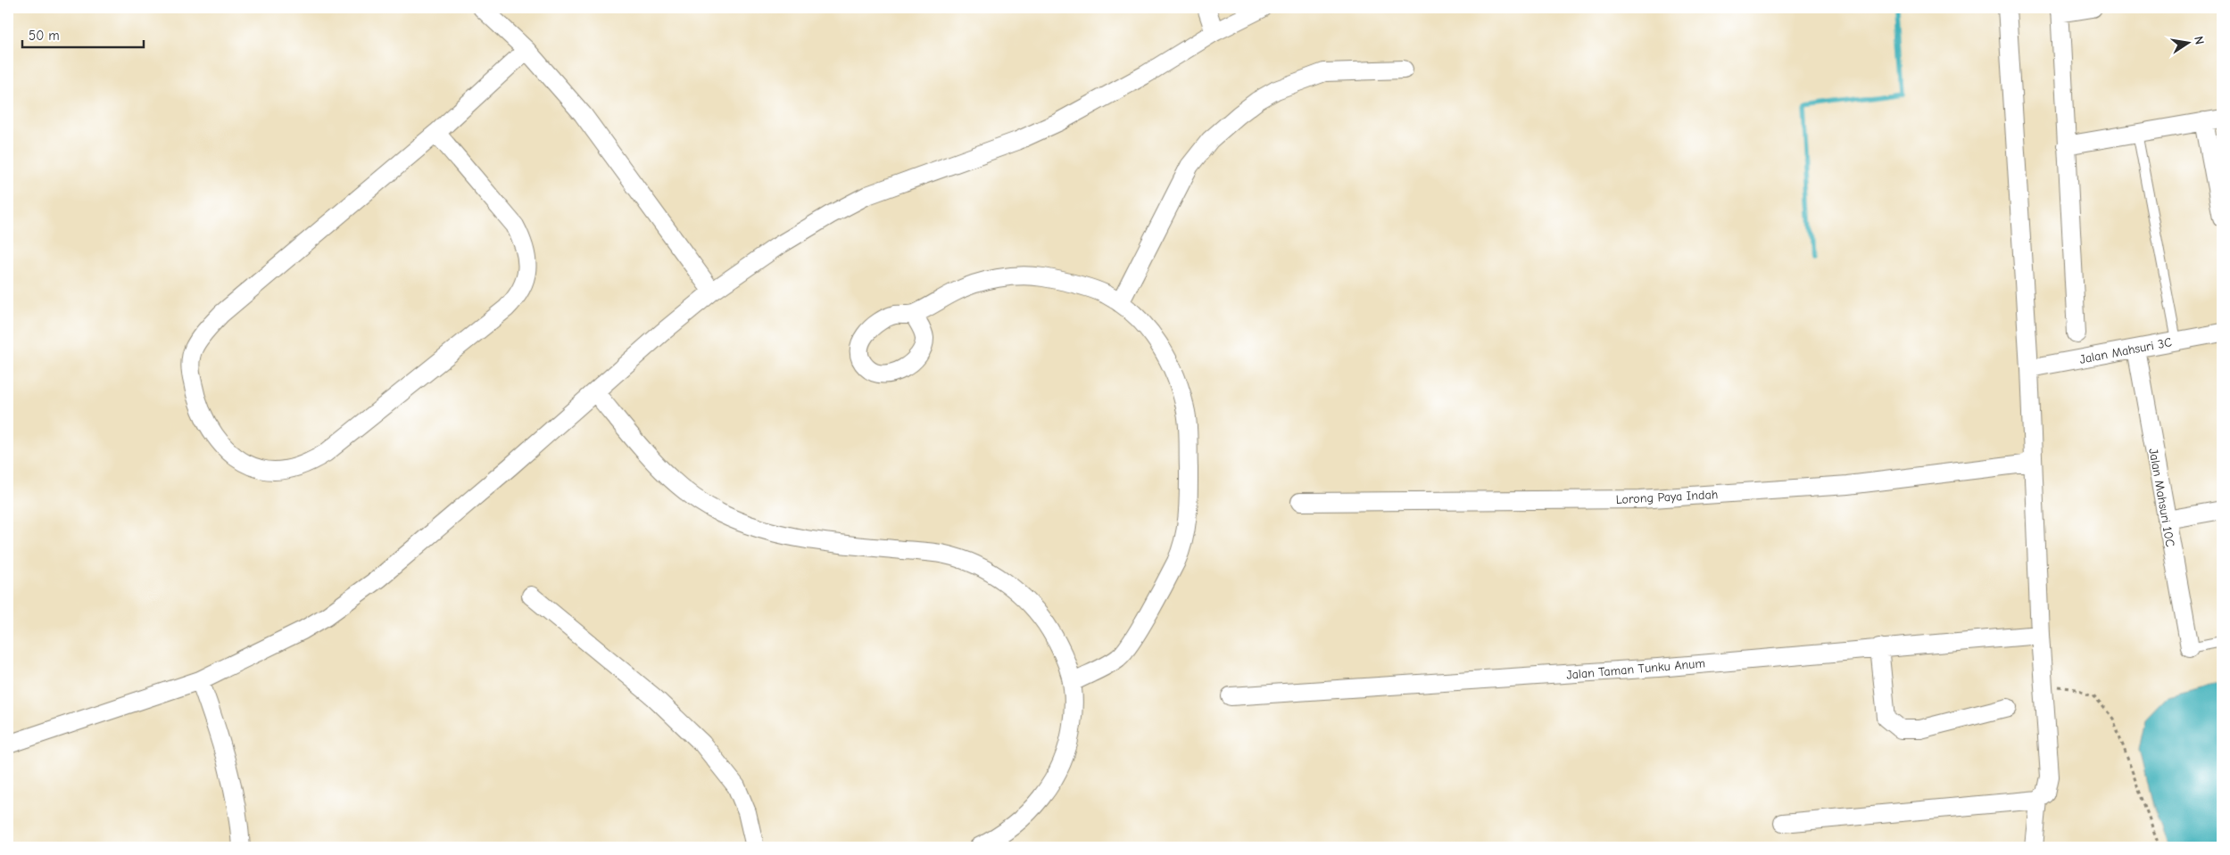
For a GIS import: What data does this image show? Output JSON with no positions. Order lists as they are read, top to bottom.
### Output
{
  "streets": {
    "street": [
      "Jalan Mahsuri 3C",
      "Lorong Paya Indah",
      "Jalan Mahsuri 10C",
      "Jalan Taman Tunku Anum"
    ]
  },
  "crossings": [
    ["Jalan Mahsuri 3C", "Jalan Mahsuri 10C"]
  ],
  "scale_bar": "50 m",
  "north": "right"
}
